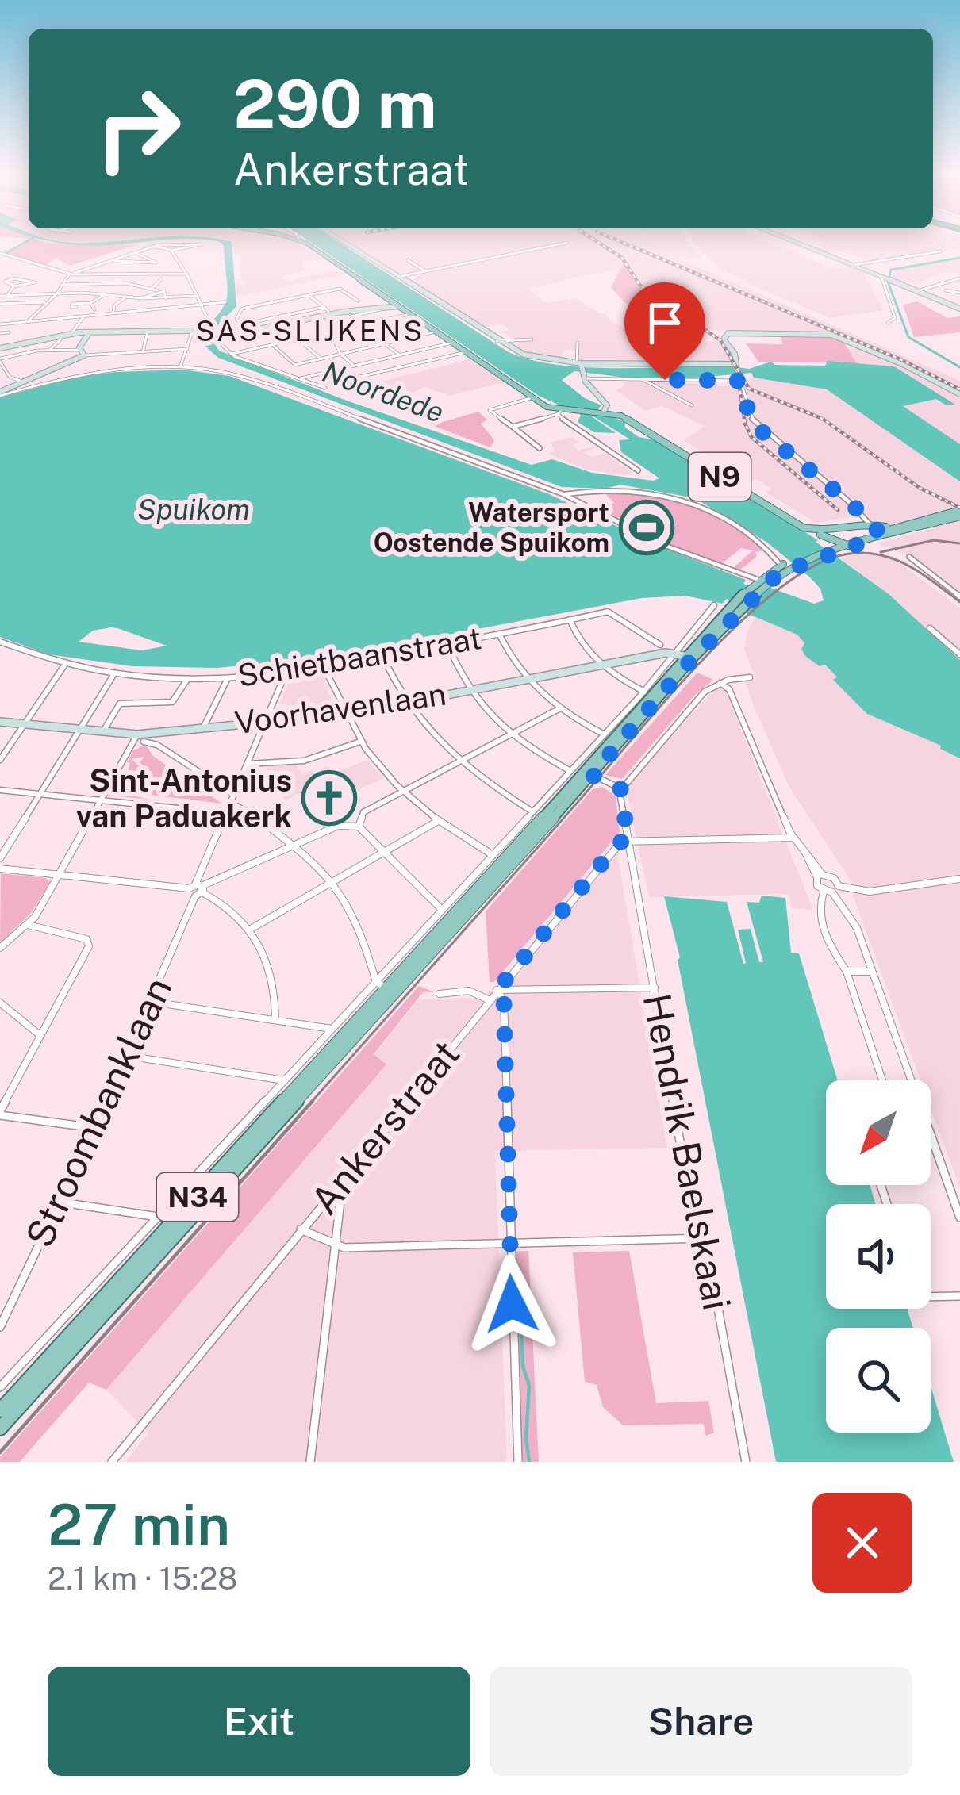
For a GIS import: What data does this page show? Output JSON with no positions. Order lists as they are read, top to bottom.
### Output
{
  "streets": {
    "main road": ["N9", "N34"],
    "street": [
      "Schietbaanstraat",
      "Voorhavenlaan",
      "Stroombanklaan",
      "Ankerstraat",
      "Hendrik Baelskaai"
    ]
  },
  "crossings": [
    ["N9", "N34"],
    ["Schietbaanstraat", "Stroombanklaan"],
    ["Voorhavenlaan", "Stroombanklaan"],
    ["Voorhavenlaan", "N34"],
    ["Ankerstraat", "Hendrik Baelskaai"]
  ],
  "districts": ["SAS-SLIJKENS"],
  "water": ["Noordede", "Spuikom"],
  "places": {
    "sports": ["Watersport Oostende Spuikom"],
    "church": ["Sint-Antonius van Paduakerk"]
  },
  "north": "bottom left",
  "page": {
    "turn": ["290 m", "Ankerstraat"],
    "heading": ["27 min", "2.1 km · 15:28"],
    "buttons": ["Exit", "Share"]
  }
}
